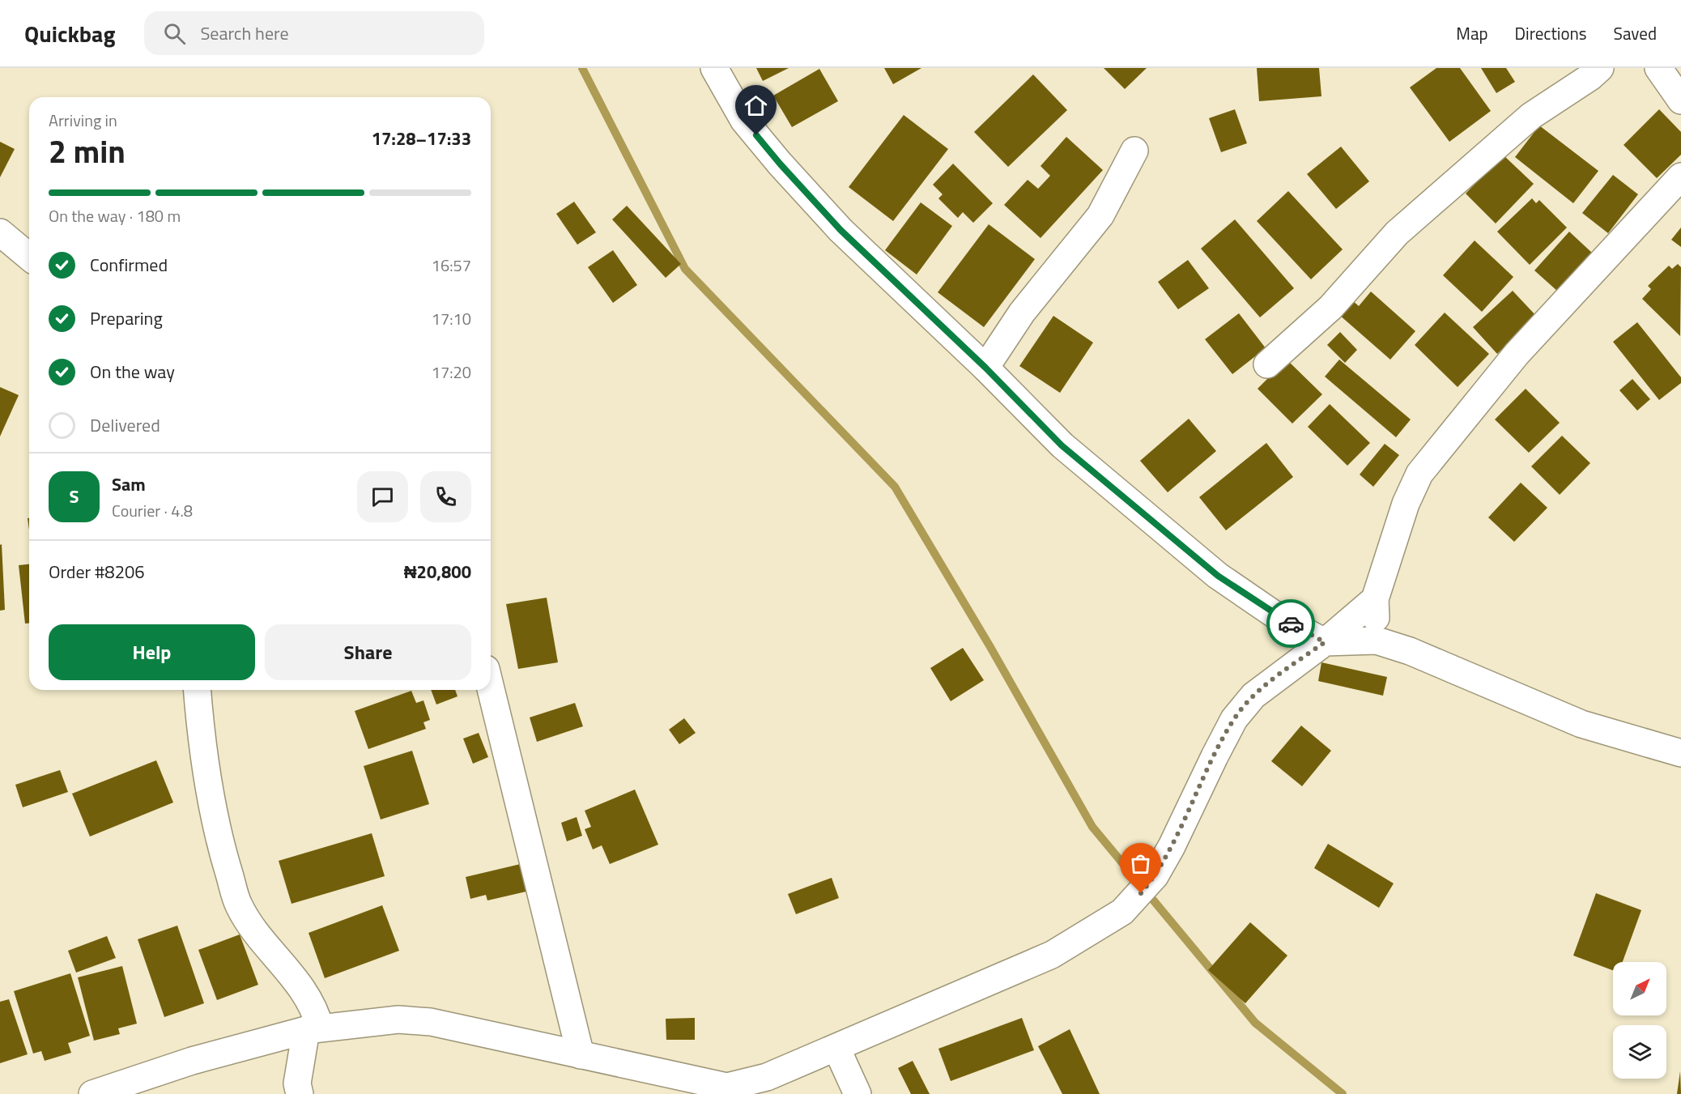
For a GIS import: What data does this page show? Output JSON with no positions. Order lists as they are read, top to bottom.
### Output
{
  "north": "top right",
  "page": {
    "header": "Quickbag",
    "search": "Search here",
    "nav": ["Map", "Directions", "Saved"],
    "heading": ["2 min", "Arriving in", "17:28–17:33"],
    "panel": [
      "Sam",
      "Courier · 4.8",
      "Order #8206",
      "₦20,800"
    ],
    "bar": "On the way · 180 m",
    "list": [
      ["Confirmed", "16:57"],
      ["Preparing", "17:10"],
      ["On the way", "17:20"],
      "Delivered"
    ],
    "round": "S",
    "buttons": ["Help", "Share"]
  }
}
